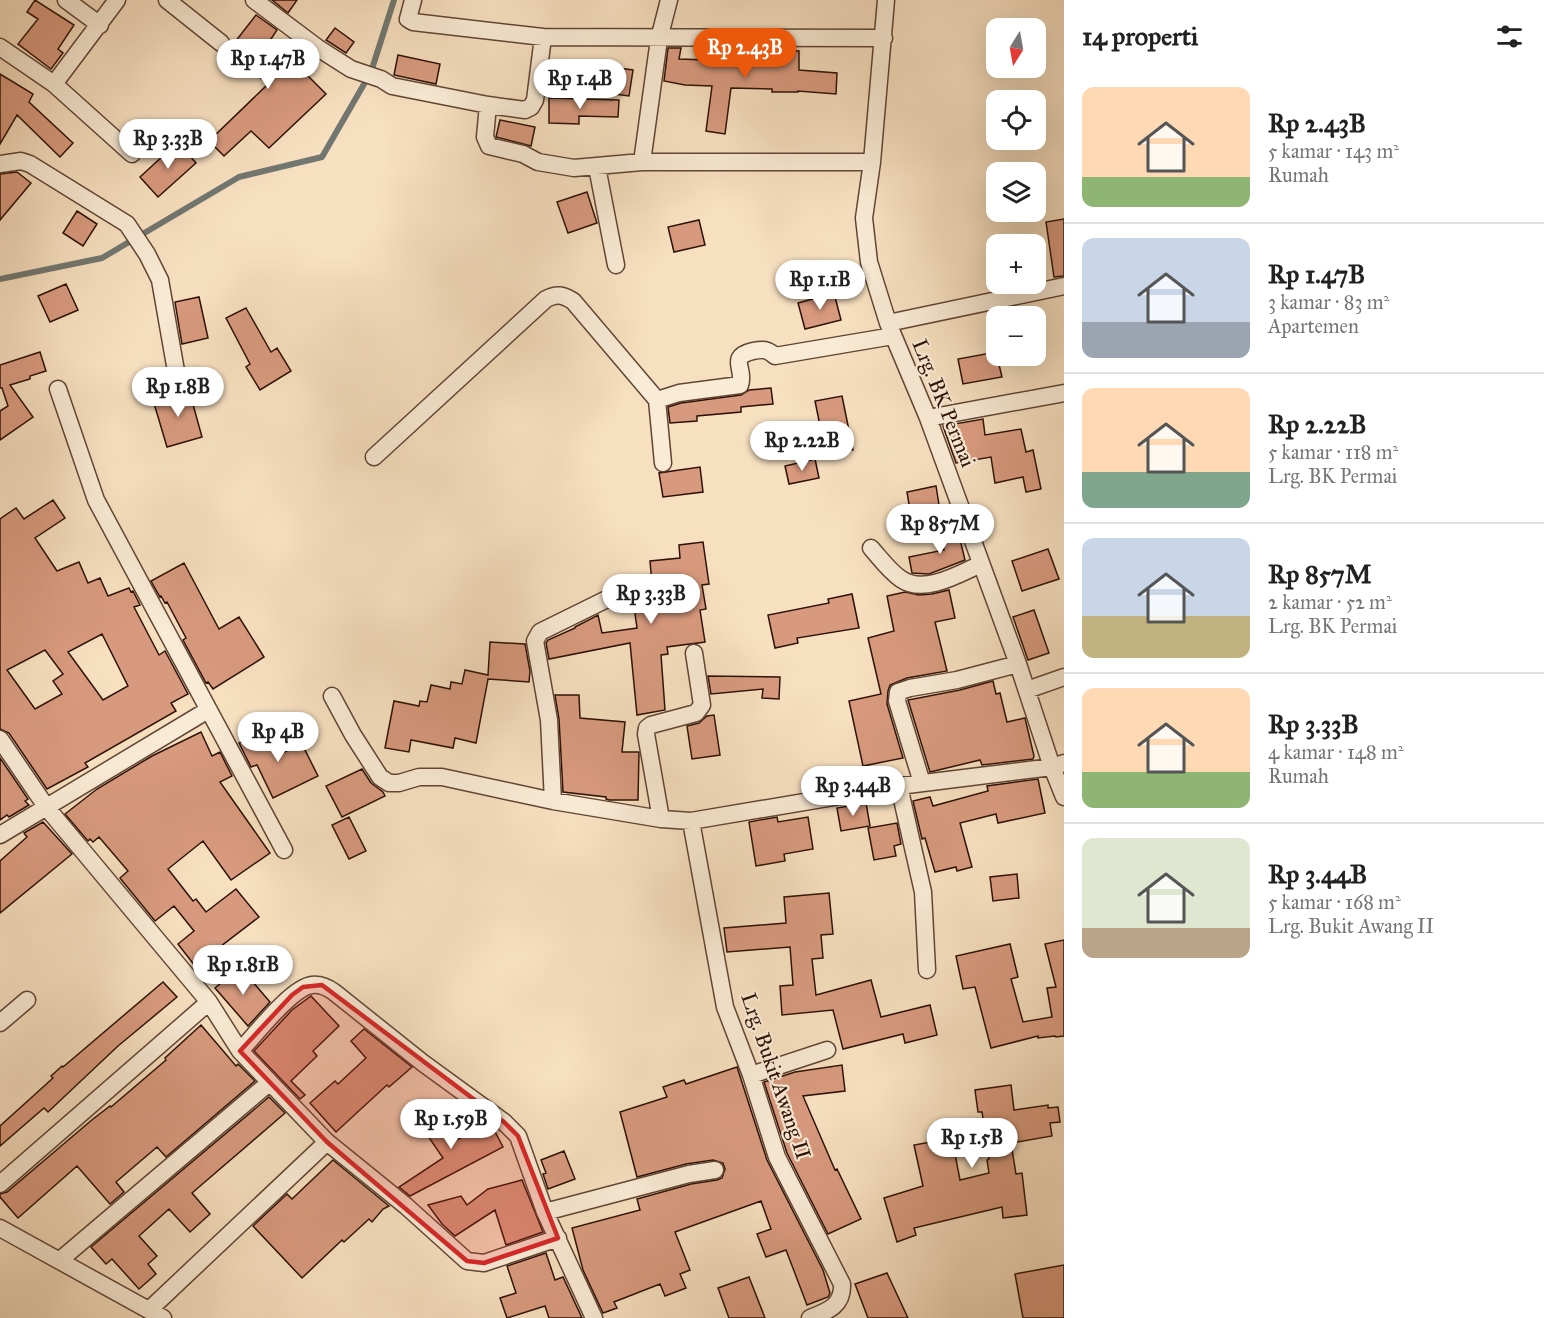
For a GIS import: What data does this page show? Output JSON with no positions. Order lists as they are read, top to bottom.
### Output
{
  "streets": {
    "street": ["Lrg. BK Permai", "Lrg. Bukit Awang II"]
  },
  "north": "bottom",
  "page": {
    "heading": "14 properti",
    "map_buttons": ["+", "−"],
    "price": [
      "Rp 2.43B",
      "Rp 1.47B",
      "Rp 1.4B",
      "Rp 3.33B",
      "Rp 1.1B",
      "Rp 1.8B",
      "Rp 2.22B",
      "Rp 857M",
      "Rp 3.33B",
      "Rp 4B",
      "Rp 3.44B",
      "Rp 1.81B",
      "Rp 1.59B",
      "Rp 1.5B"
    ],
    "list": [
      {
        "name": "Rp 2.43B",
        "note": "5 kamar · 143 m² · Rumah"
      },
      {
        "name": "Rp 1.47B",
        "note": "3 kamar · 83 m² · Apartemen"
      },
      {
        "name": "Rp 2.22B",
        "note": "5 kamar · 118 m² · Lrg. BK Permai"
      },
      {
        "name": "Rp 857M",
        "note": "2 kamar · 52 m² · Lrg. BK Permai"
      },
      {
        "name": "Rp 3.33B",
        "note": "4 kamar · 148 m² · Rumah"
      },
      {
        "name": "Rp 3.44B",
        "note": "5 kamar · 168 m² · Lrg. Bukit Awang II"
      }
    ]
  }
}
